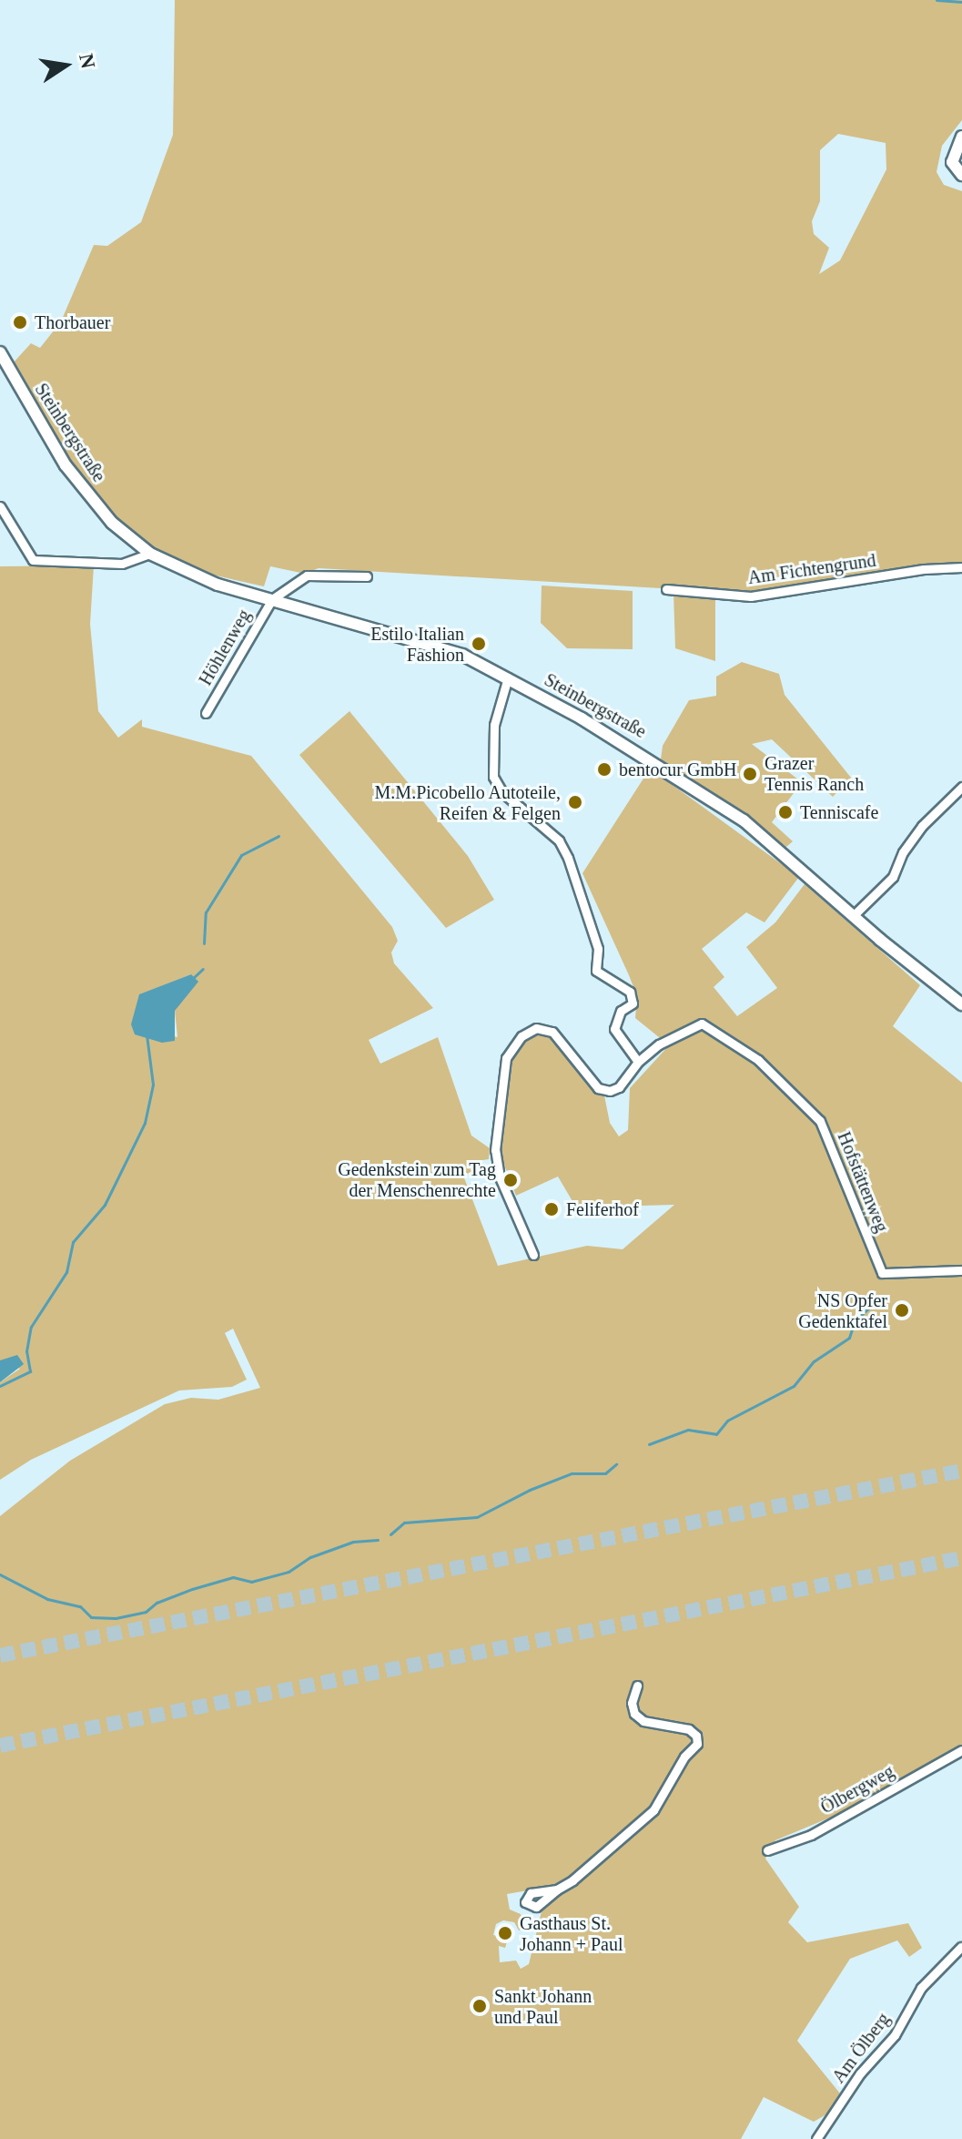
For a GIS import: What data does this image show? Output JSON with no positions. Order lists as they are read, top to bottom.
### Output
{
  "streets": {
    "main road": ["Steinbergstraße"],
    "street": [
      "Am Fichtengrund",
      "Höhlenweg",
      "Hofstättenweg",
      "Ölbergweg",
      "Am Ölberg"
    ]
  },
  "crossings": [
    ["Steinbergstraße", "Höhlenweg"]
  ],
  "places": [
    "Thorbauer",
    "Estilo Italian Fashion",
    "bentocur GmbH",
    "Grazer Tennis Ranch",
    "M.M.Picobello Autoteile, Reifen & Felgen",
    "Tenniscafe",
    "Gedenkstein zum Tag der Menschenrechte",
    "Feliferhof",
    "NS Opfer Gedenktafel",
    "Gasthaus St. Johann + Paul",
    "Sankt Johann und Paul"
  ],
  "north": "right"
}
